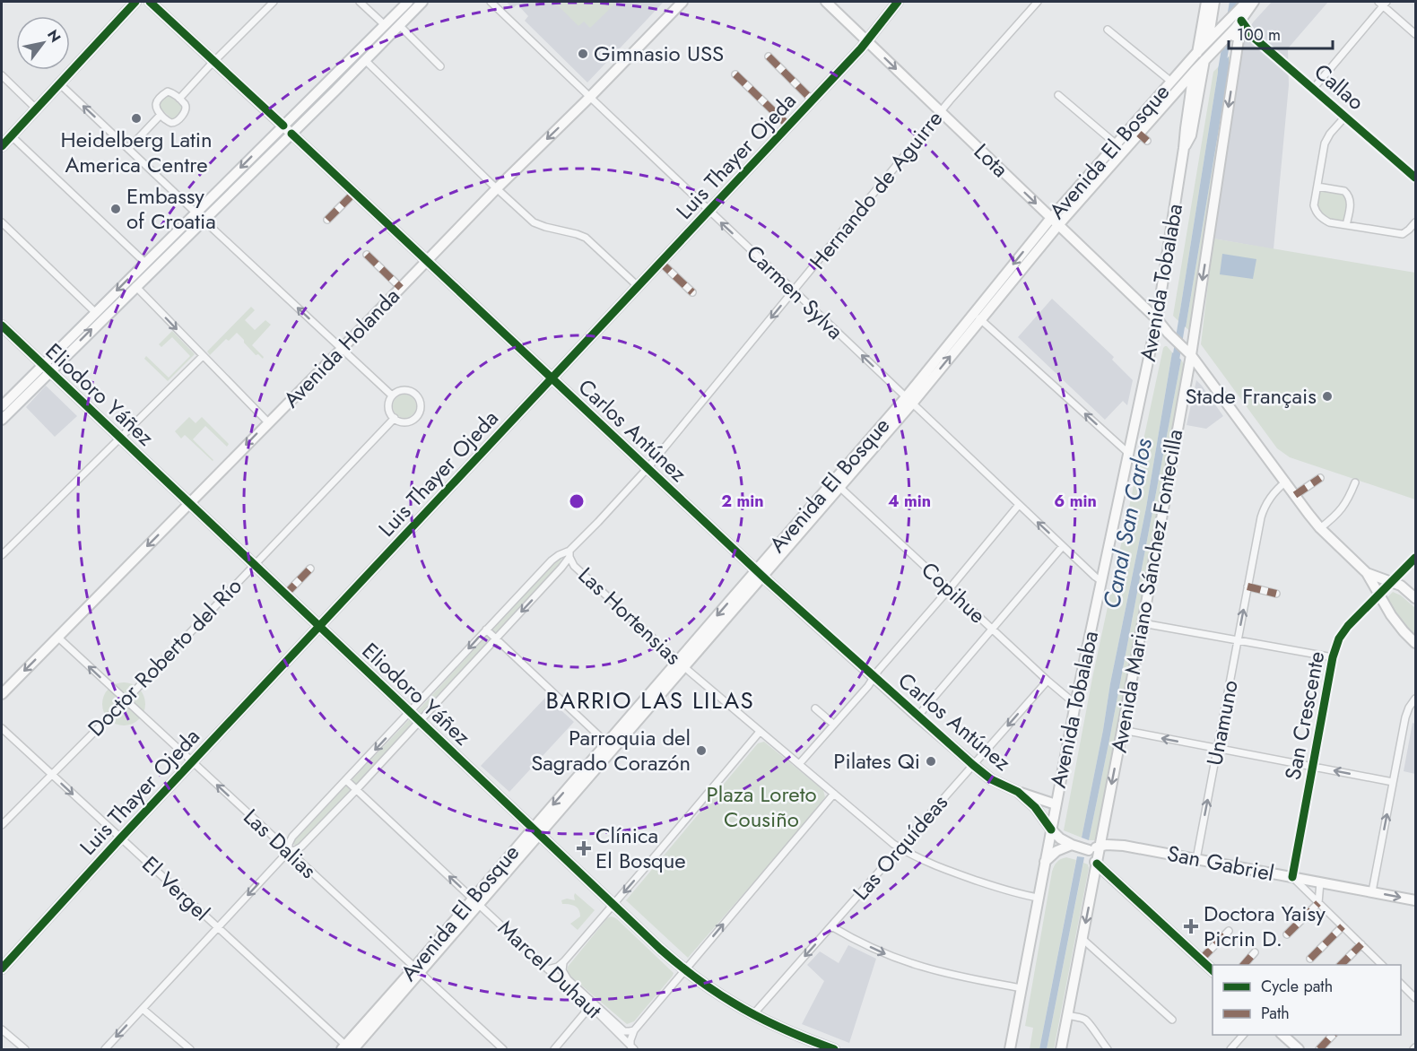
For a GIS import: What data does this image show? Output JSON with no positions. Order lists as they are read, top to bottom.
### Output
{
  "streets": {
    "street": [
      "Callao",
      "Avenida El Bosque",
      "Luis Thayer Ojeda",
      "Lota",
      "Hernando de Aguirre",
      "Avenida Tobalaba",
      "Carmen Sylva",
      "Avenida Holanda",
      "Eliodoro Yáñez",
      "Carlos Antúnez",
      "Avenida Mariano Sánchez Fontecilla",
      "Copihue",
      "Las Hortensias",
      "Doctor Roberto del Río",
      "San Crescente",
      "Unamuno",
      "Las Dalias",
      "Las Orquídeas",
      "San Gabriel",
      "El Vergel",
      "Marcel Duhaut"
    ]
  },
  "crossings": [
    ["Avenida El Bosque", "Lota"],
    ["Avenida El Bosque", "Avenida Tobalaba"],
    ["Avenida El Bosque", "Carmen Sylva"],
    ["Avenida El Bosque", "Eliodoro Yáñez"],
    ["Avenida El Bosque", "Carlos Antúnez"],
    ["Avenida El Bosque", "Avenida Mariano Sánchez Fontecilla"],
    ["Avenida El Bosque", "Copihue"],
    ["Avenida El Bosque", "Las Hortensias"],
    ["Avenida El Bosque", "Las Dalias"],
    ["Avenida El Bosque", "El Vergel"],
    ["Avenida El Bosque", "Marcel Duhaut"],
    ["Luis Thayer Ojeda", "Lota"],
    ["Luis Thayer Ojeda", "Carmen Sylva"],
    ["Luis Thayer Ojeda", "Eliodoro Yáñez"],
    ["Luis Thayer Ojeda", "Carlos Antúnez"],
    ["Luis Thayer Ojeda", "Las Dalias"],
    ["Luis Thayer Ojeda", "El Vergel"],
    ["Lota", "Hernando de Aguirre"],
    ["Lota", "Avenida Tobalaba"],
    ["Lota", "Avenida Mariano Sánchez Fontecilla"],
    ["Lota", "Unamuno"],
    ["Hernando de Aguirre", "Carmen Sylva"],
    ["Hernando de Aguirre", "Eliodoro Yáñez"],
    ["Hernando de Aguirre", "Carlos Antúnez"],
    ["Hernando de Aguirre", "Las Hortensias"],
    ["Hernando de Aguirre", "Las Dalias"],
    ["Hernando de Aguirre", "El Vergel"],
    ["Hernando de Aguirre", "Marcel Duhaut"],
    ["Avenida Tobalaba", "Carmen Sylva"],
    ["Avenida Tobalaba", "Carlos Antúnez"],
    ["Avenida Tobalaba", "Copihue"],
    ["Avenida Tobalaba", "Las Hortensias"],
    ["Avenida Tobalaba", "San Gabriel"],
    ["Carmen Sylva", "Avenida Holanda"],
    ["Avenida Holanda", "Eliodoro Yáñez"],
    ["Avenida Holanda", "Carlos Antúnez"],
    ["Avenida Holanda", "Las Dalias"],
    ["Eliodoro Yáñez", "Doctor Roberto del Río"],
    ["Eliodoro Yáñez", "Las Orquídeas"],
    ["Carlos Antúnez", "Las Orquídeas"],
    ["Carlos Antúnez", "San Gabriel"],
    ["Avenida Mariano Sánchez Fontecilla", "San Gabriel"],
    ["Copihue", "Las Orquídeas"],
    ["Las Hortensias", "Las Orquídeas"],
    ["Doctor Roberto del Río", "Las Dalias"],
    ["Doctor Roberto del Río", "El Vergel"],
    ["San Crescente", "San Gabriel"],
    ["Unamuno", "San Gabriel"]
  ],
  "one_way": [
    "Carmen Sylva",
    "Avenida Holanda",
    "Avenida Mariano Sánchez Fontecilla",
    "Unamuno",
    "Las Dalias",
    "Las Orquídeas",
    "Marcel Duhaut"
  ],
  "districts": ["BARRIO LAS LILAS"],
  "water": ["Canal San Carlos"],
  "parks": ["Plaza Loreto Cousiño"],
  "places": {
    "other": [
      "Gimnasio USS",
      "Heidelberg Latin America Centre",
      "Embassy of Croatia",
      "Stade Français",
      "Parroquia del Sagrado Corazón",
      "Pilates Qi"
    ],
    "health": ["Clínica El Bosque", "Doctora Yaisy Picrin D."]
  },
  "legend": ["Cycle path", "Path"],
  "scale_bar": "100 m",
  "north": "top right",
  "rings": ["2 min", "4 min", "6 min"]
}
